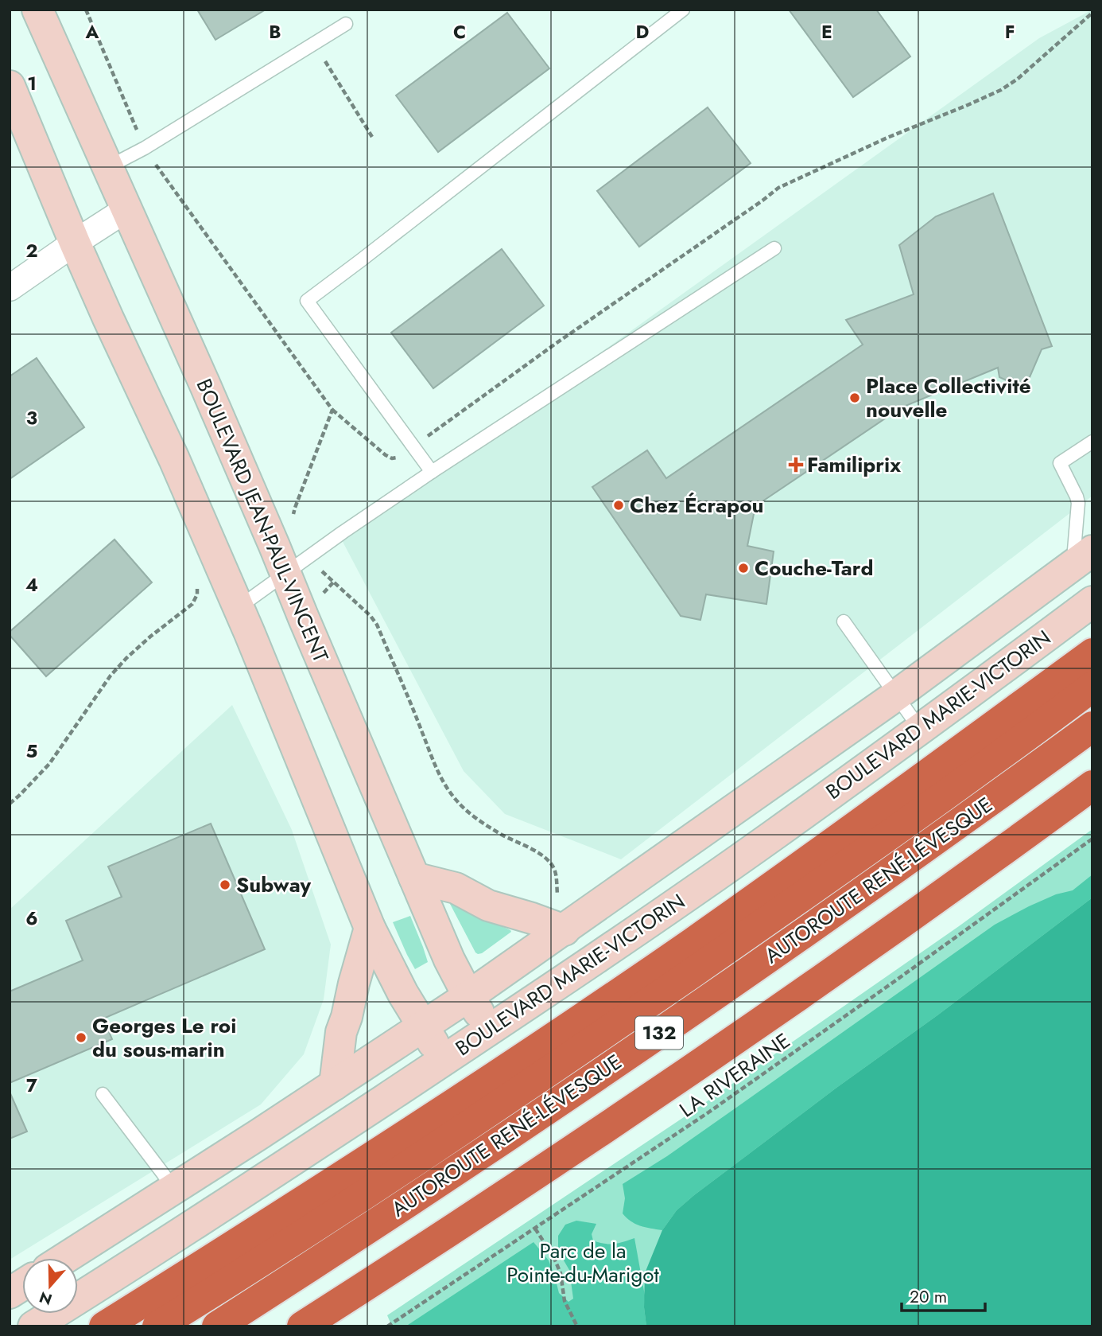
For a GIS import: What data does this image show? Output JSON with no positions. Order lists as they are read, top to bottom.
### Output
{
  "streets": {
    "highway": ["AUTOROUTE RENÉ-LÉVESQUE", "132"],
    "street": ["BOULEVARD JEAN-PAUL-VINCENT", "BOULEVARD MARIE-VICTORIN"],
    "path": ["LA RIVERAINE"]
  },
  "crossings": [
    ["BOULEVARD JEAN-PAUL-VINCENT", "BOULEVARD MARIE-VICTORIN"]
  ],
  "parks": ["Parc de la Pointe-du-Marigot"],
  "places": {
    "other": [
      "Place Collectivité nouvelle",
      "Chez Écrapou",
      "Couche-Tard",
      "Subway",
      "Georges Le roi du sous-marin"
    ],
    "health": ["Familiprix"]
  },
  "scale_bar": "20 m",
  "north": "bottom",
  "grid": {
    "columns": [
      "A",
      "B",
      "C",
      "D",
      "E",
      "F"
    ],
    "rows": [
      "1",
      "2",
      "3",
      "4",
      "5",
      "6",
      "7"
    ]
  }
}
